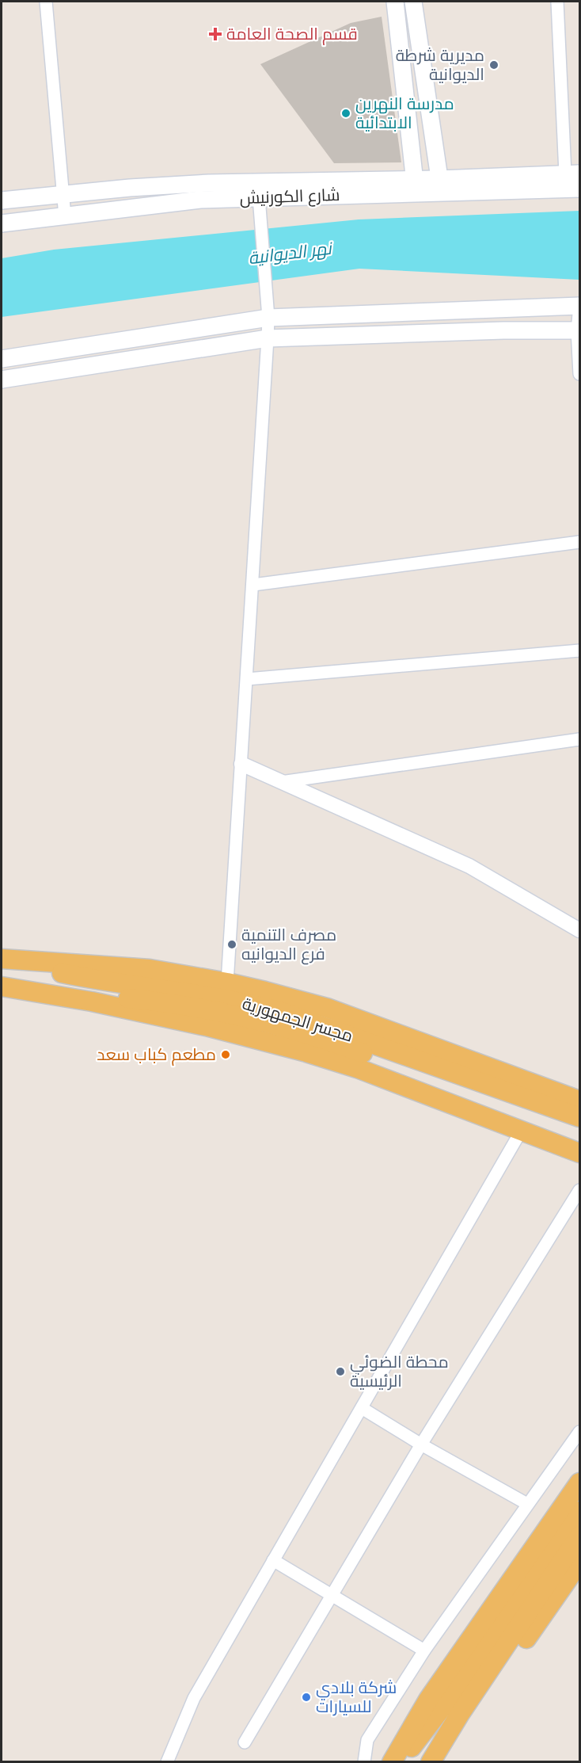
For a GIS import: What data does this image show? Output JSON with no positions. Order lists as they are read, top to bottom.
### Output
{
  "streets": {
    "main road": ["شارع الكورنيش", "مجسر الجمهورية"]
  },
  "water": ["نهر الديوانية"],
  "places": {
    "health": ["قسم الصحة العامة"],
    "other": [
      "مديرية شرطة الديوانية",
      "مدرسة النهرين الابتدائية",
      "مصرف التنمية فرع الديوانيه",
      "مطعم كباب سعد",
      "محطة الضوئي الرئيسية",
      "شركة بلادي للسيارات"
    ]
  }
}
